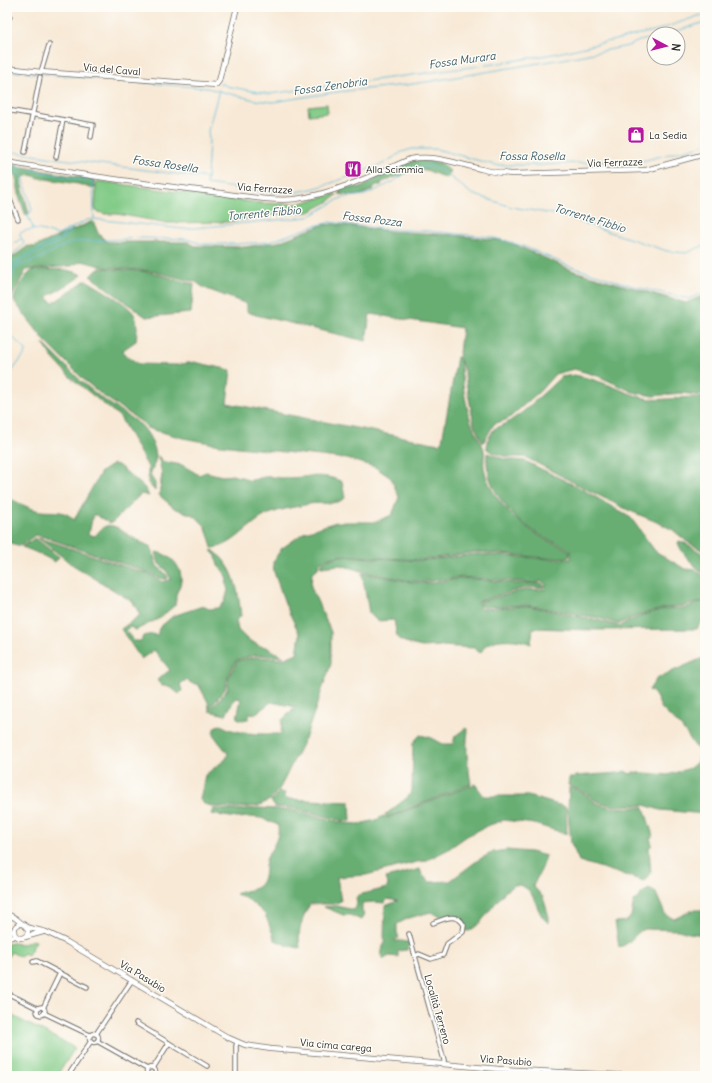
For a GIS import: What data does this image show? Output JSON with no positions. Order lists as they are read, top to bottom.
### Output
{
  "streets": {
    "street": [
      "Via del Caval",
      "Via Ferrazze",
      "Via Pasubio",
      "Località Terreno",
      "Via cima carega"
    ]
  },
  "crossings": [
    ["Via Pasubio", "Località Terreno"],
    ["Via Pasubio", "Via cima carega"],
    ["Località Terreno", "Via cima carega"]
  ],
  "water": [
    "Fossa Murara",
    "Fossa Zenobria",
    "Fossa Rosella",
    "Torrente Fibbio",
    "Fossa Pozza"
  ],
  "places": {
    "shop": ["La Sedia"],
    "restaurant": ["Alla Scimmia"]
  },
  "north": "right"
}
